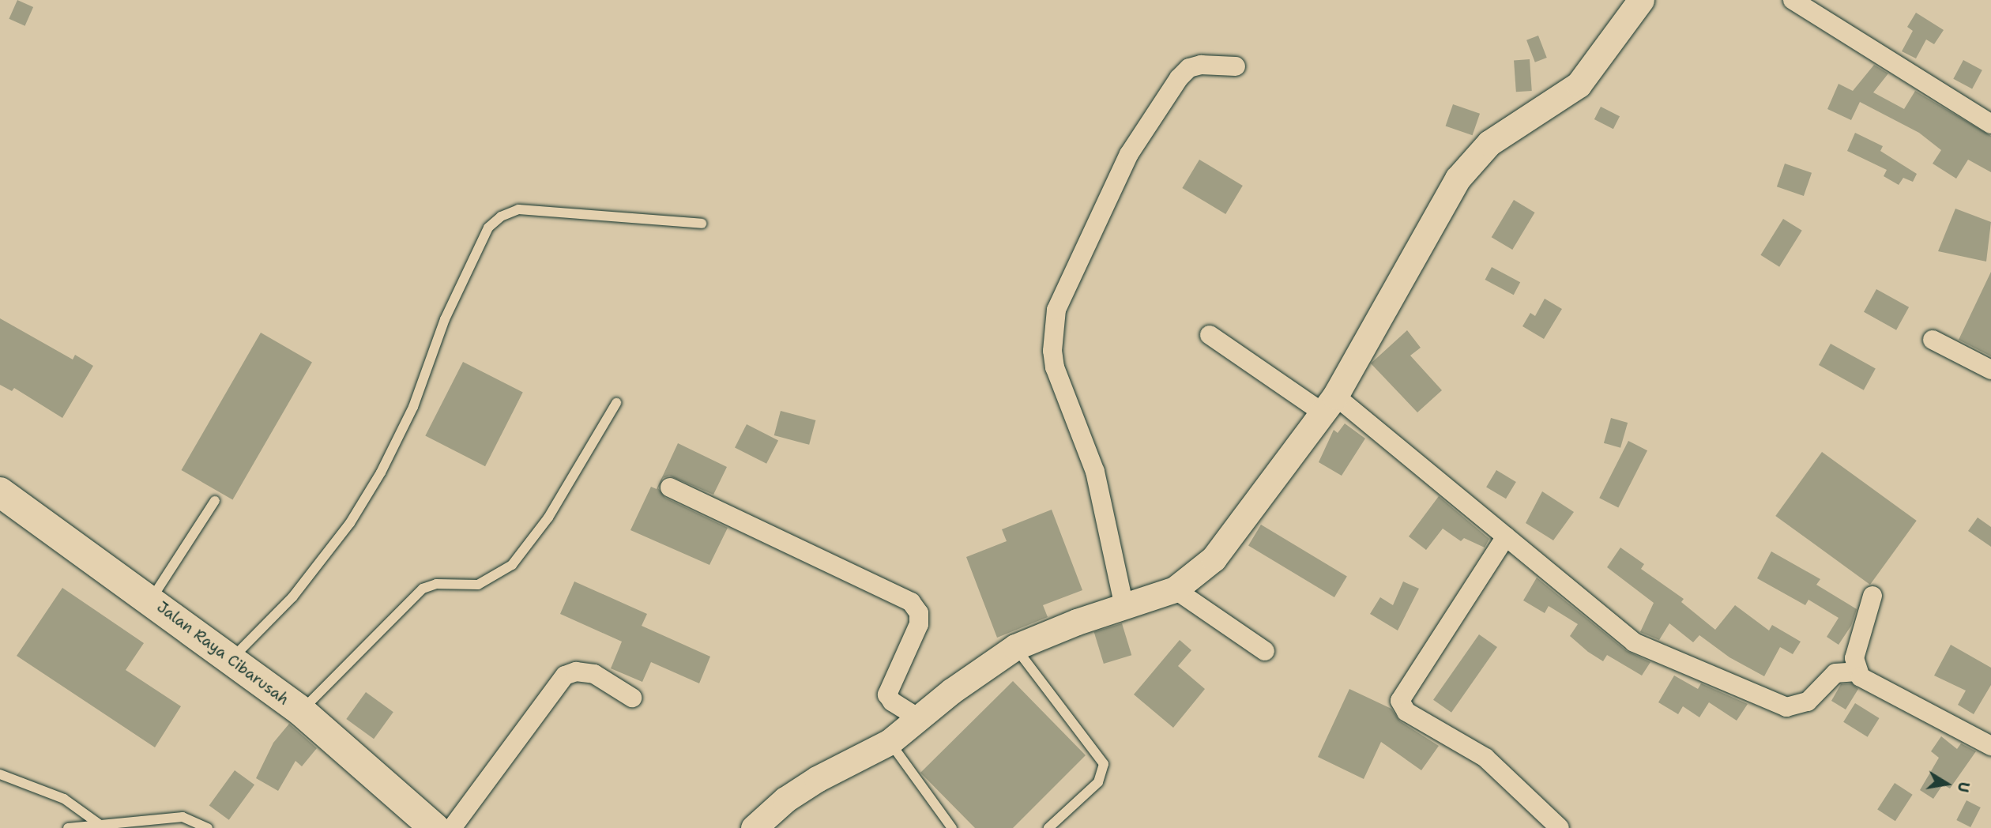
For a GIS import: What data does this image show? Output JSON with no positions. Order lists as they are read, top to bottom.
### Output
{
  "streets": {
    "main road": ["Jalan Raya Cibarusah"]
  },
  "north": "right"
}
